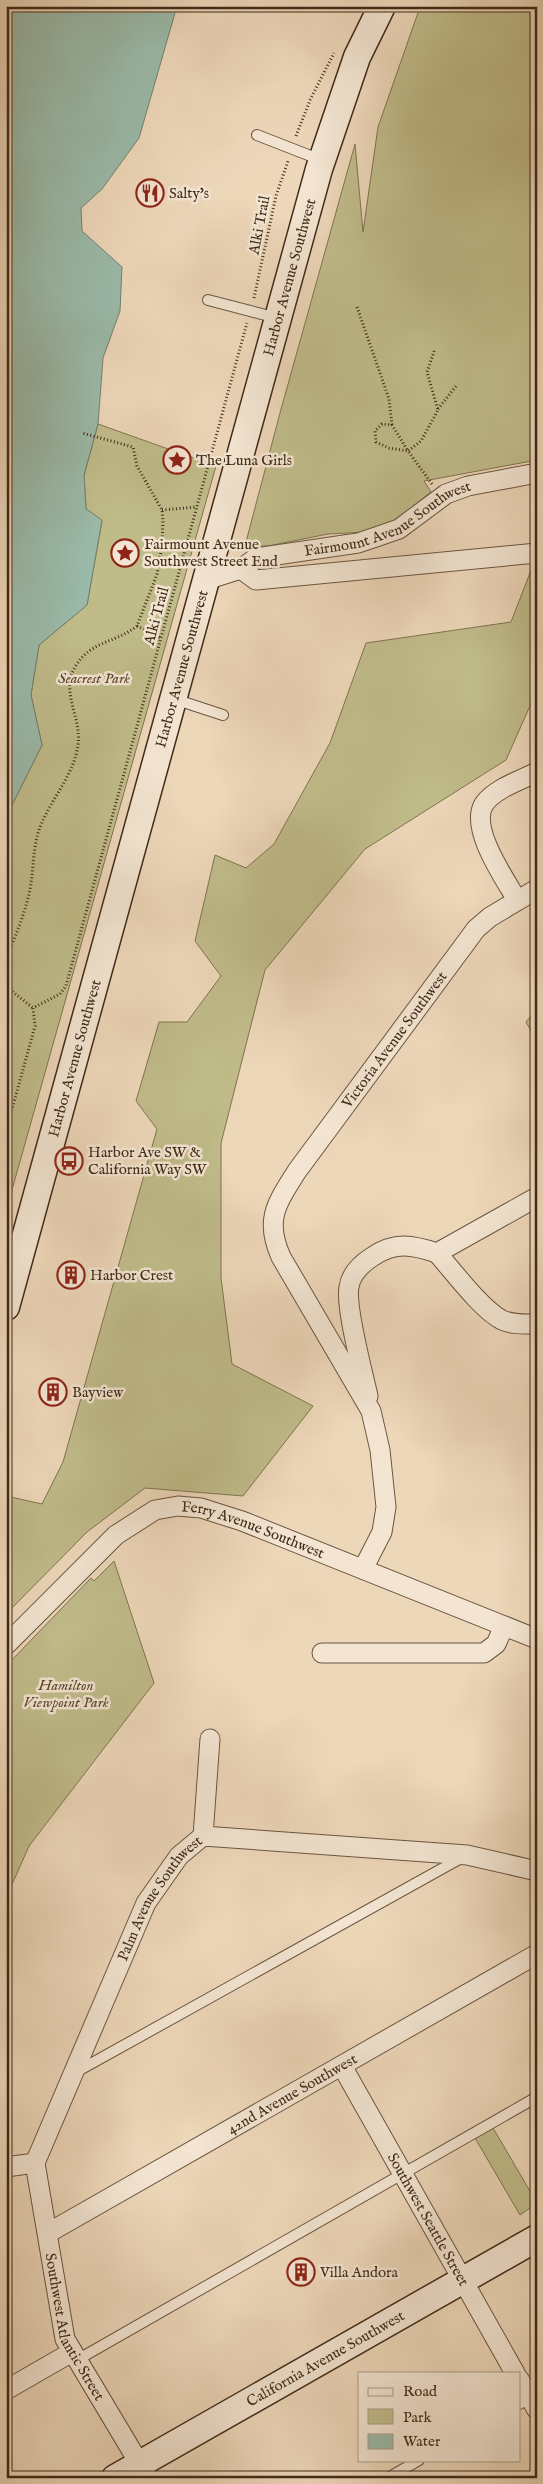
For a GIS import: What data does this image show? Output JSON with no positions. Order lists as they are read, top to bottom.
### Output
{
  "streets": {
    "main road": ["Harbor Avenue Southwest", "California Avenue Southwest"],
    "street": [
      "Fairmount Avenue Southwest",
      "Victoria Avenue Southwest",
      "Ferry Avenue Southwest",
      "Palm Avenue Southwest",
      "42nd Avenue Southwest",
      "Southwest Seattle Street",
      "Southwest Atlantic Street"
    ],
    "path": ["Alki Trail"]
  },
  "crossings": [
    ["Harbor Avenue Southwest", "Fairmount Avenue Southwest"],
    ["Palm Avenue Southwest", "Southwest Atlantic Street"],
    ["42nd Avenue Southwest", "Southwest Seattle Street"],
    ["42nd Avenue Southwest", "Southwest Atlantic Street"],
    ["Southwest Seattle Street", "California Avenue Southwest"],
    ["Southwest Atlantic Street", "California Avenue Southwest"]
  ],
  "parks": ["Seacrest Park", "Hamilton Viewpoint Park"],
  "places": {
    "restaurant": ["Salty's"],
    "place": ["The Luna Girls", "Fairmount Avenue Southwest Street End"],
    "bus stop": ["Harbor Ave SW & California Way SW"],
    "building": ["Harbor Crest", "Bayview", "Villa Andora"]
  },
  "legend": ["Road", "Park", "Water"]
}
